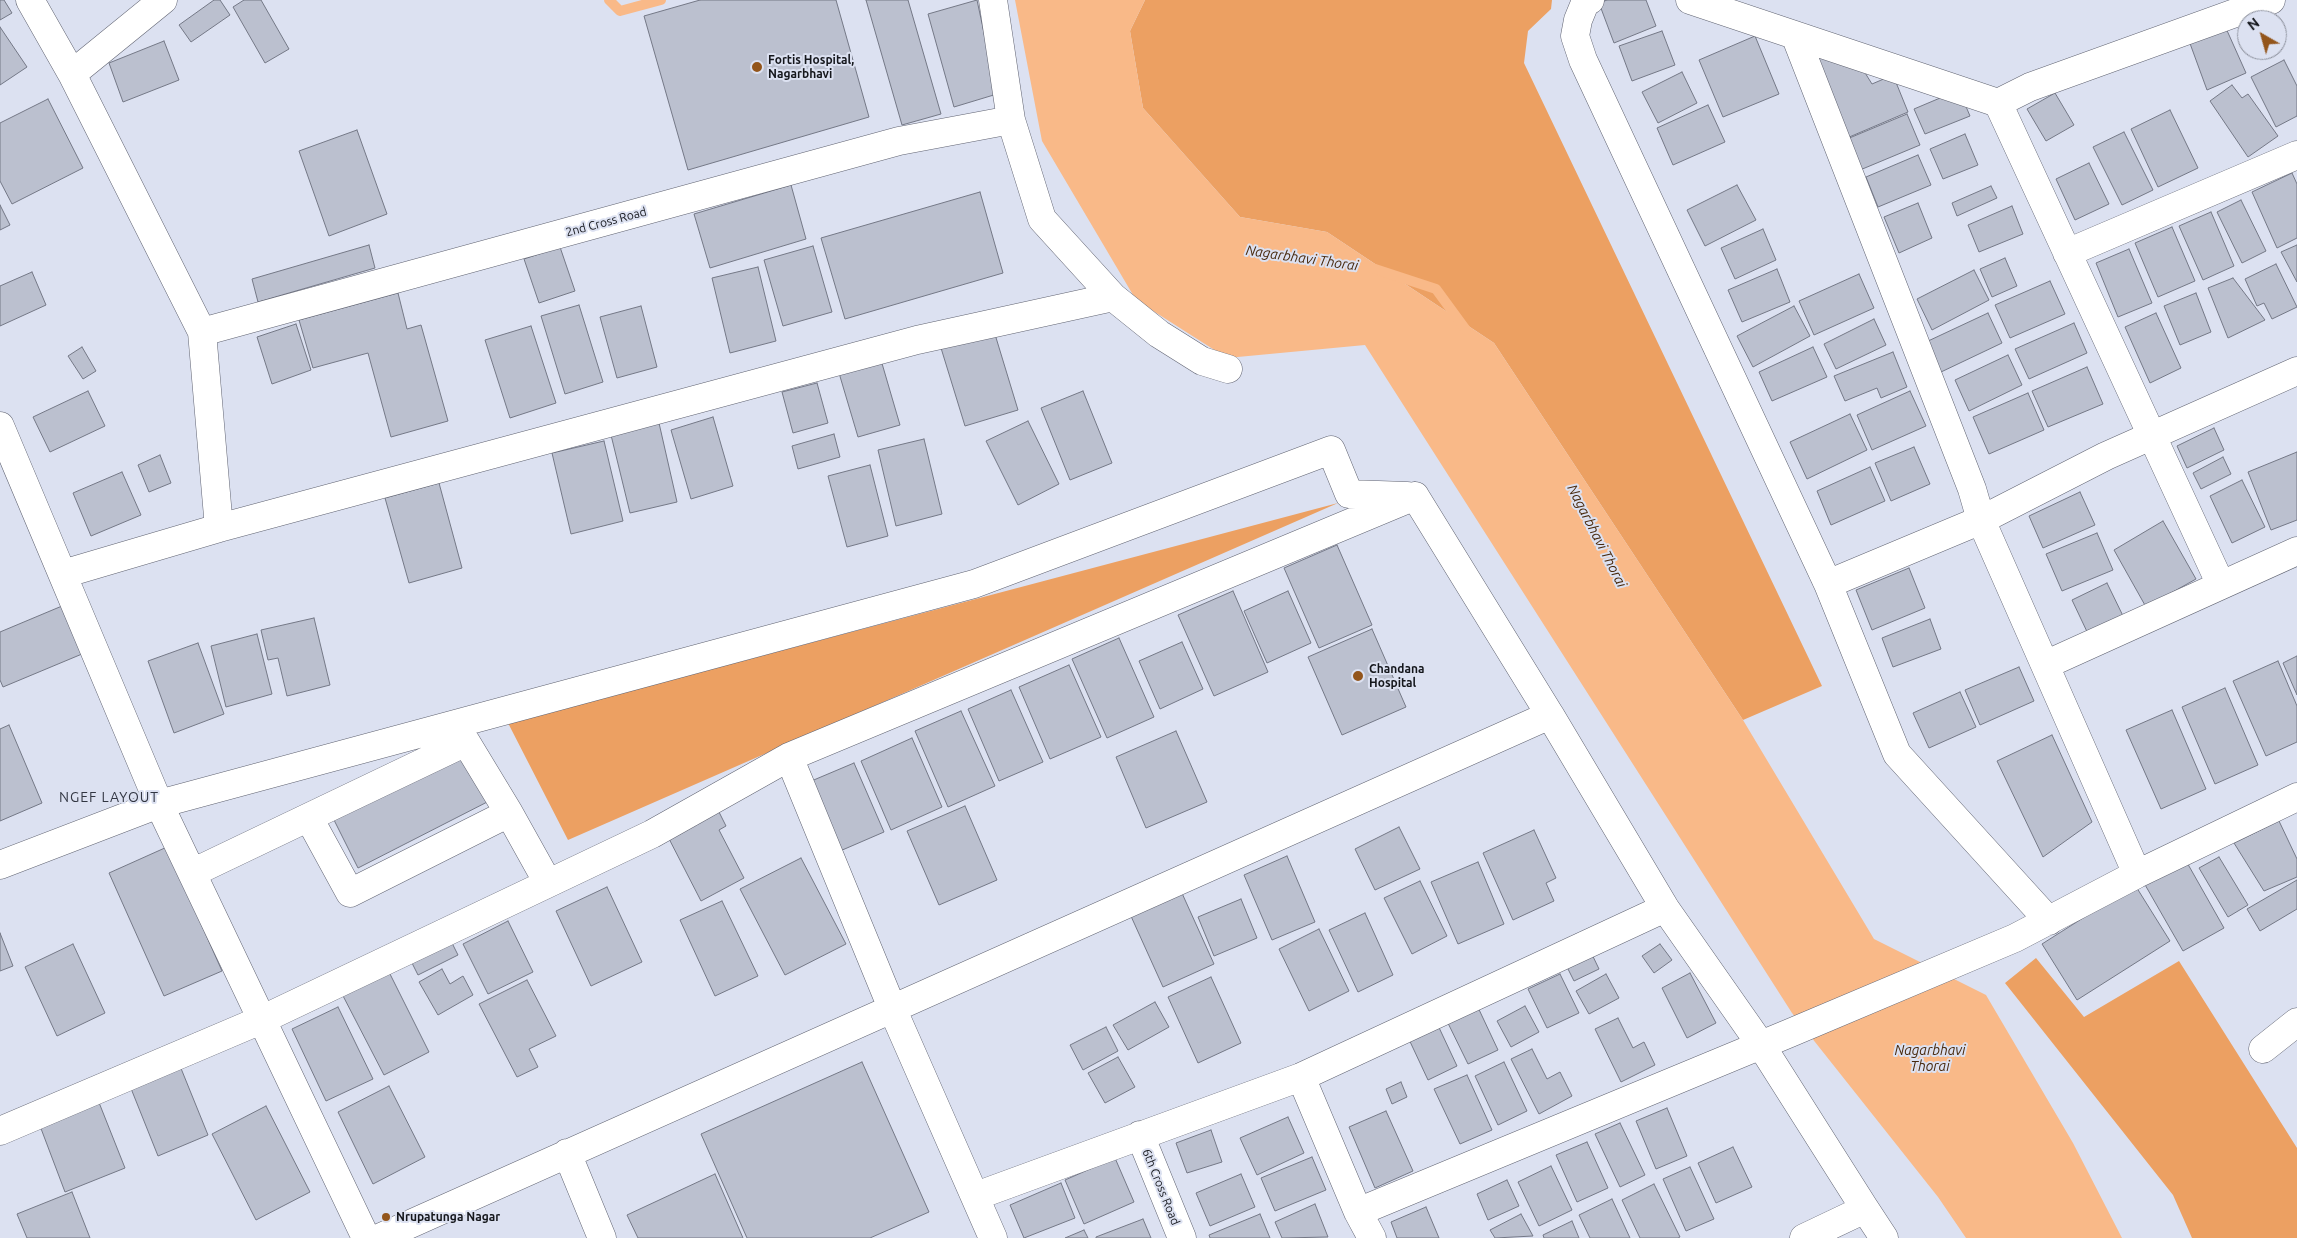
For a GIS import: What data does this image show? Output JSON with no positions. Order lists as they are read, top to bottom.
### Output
{
  "streets": {
    "street": ["2nd Cross Road", "6th Cross Road"]
  },
  "districts": ["NGEF LAYOUT"],
  "water": ["Nagarbhavi Thorai"],
  "places": ["Fortis Hospital, Nagarbhavi", "Chandana Hospital", "Nrupatunga Nagar"],
  "north": "top left"
}
